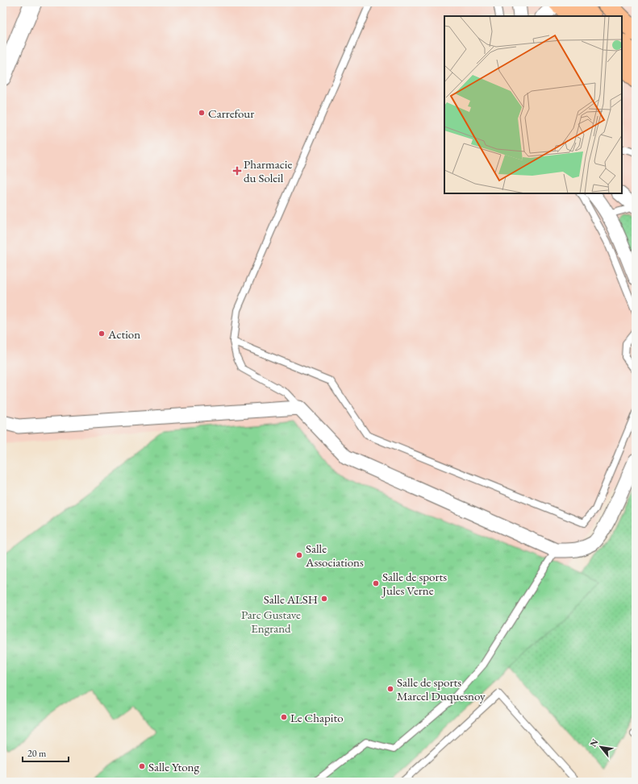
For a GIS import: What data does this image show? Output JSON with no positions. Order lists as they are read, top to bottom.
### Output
{
  "parks": ["Parc Gustave Engrand"],
  "places": {
    "other": [
      "Carrefour",
      "Action",
      "Salle Associations",
      "Salle de sports Jules Verne",
      "Salle ALSH",
      "Salle de sports Marcel Duquesnoy",
      "Le Chapito",
      "Salle Ytong"
    ],
    "health": ["Pharmacie du Soleil"]
  },
  "scale_bar": "20 m",
  "north": "top left"
}
